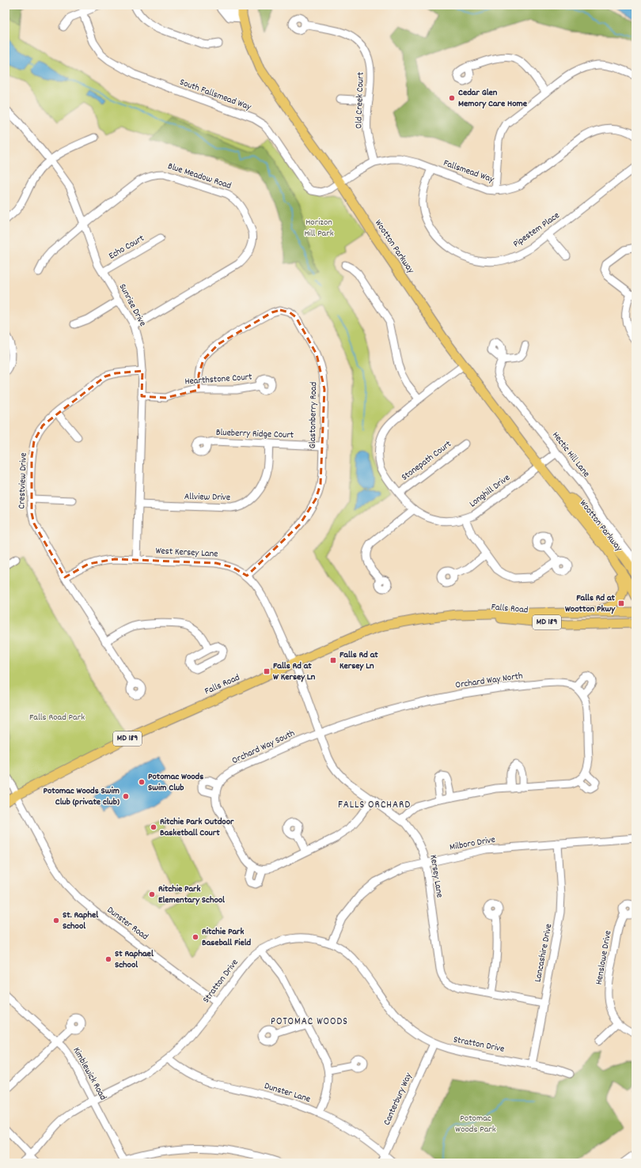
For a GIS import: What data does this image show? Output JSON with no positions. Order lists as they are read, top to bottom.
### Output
{
  "streets": {
    "main road": ["Wootton Parkway", "Falls Road", "MD 189"],
    "street": [
      "South Fallsmead Way",
      "Old Creek Court",
      "Fallsmead Way",
      "Blue Meadow Road",
      "Pipestem Place",
      "Echo Court",
      "Sunrise Drive",
      "Hearthstone Court",
      "Glastonberry Road",
      "Blueberry Ridge Court",
      "Hectic Hill Lane",
      "Stonepath Court",
      "Crestview Drive",
      "Longhill Drive",
      "Allview Drive",
      "West Kersey Lane",
      "Orchard Way North",
      "Orchard Way South",
      "Milboro Drive",
      "Kersey Lane",
      "Dunster Road",
      "Lancashire Drive",
      "Henslowe Drive",
      "Stratton Drive",
      "Kimblewick Road",
      "Dunster Lane",
      "Canterbury Way"
    ]
  },
  "crossings": [
    ["South Fallsmead Way", "Fallsmead Way"],
    ["South Fallsmead Way", "Wootton Parkway"],
    ["Old Creek Court", "Fallsmead Way"],
    ["Fallsmead Way", "Pipestem Place"],
    ["Fallsmead Way", "Wootton Parkway"],
    ["Blue Meadow Road", "Sunrise Drive"],
    ["Wootton Parkway", "Longhill Drive"],
    ["Echo Court", "Sunrise Drive"],
    ["Sunrise Drive", "Hearthstone Court"],
    ["Sunrise Drive", "Crestview Drive"],
    ["Sunrise Drive", "Allview Drive"],
    ["Sunrise Drive", "West Kersey Lane"],
    ["Hearthstone Court", "Glastonberry Road"],
    ["Glastonberry Road", "Blueberry Ridge Court"],
    ["Glastonberry Road", "West Kersey Lane"],
    ["Blueberry Ridge Court", "Allview Drive"],
    ["Hectic Hill Lane", "Longhill Drive"],
    ["Stonepath Court", "Longhill Drive"],
    ["Crestview Drive", "West Kersey Lane"],
    ["West Kersey Lane", "Falls Road"],
    ["West Kersey Lane", "Kersey Lane"],
    ["Falls Road", "Kersey Lane"],
    ["Falls Road", "Dunster Road"],
    ["Orchard Way North", "Orchard Way South"],
    ["Orchard Way North", "Kersey Lane"],
    ["Orchard Way South", "Kersey Lane"],
    ["Milboro Drive", "Kersey Lane"],
    ["Milboro Drive", "Lancashire Drive"],
    ["Milboro Drive", "Stratton Drive"],
    ["Kersey Lane", "Lancashire Drive"],
    ["Dunster Road", "Stratton Drive"],
    ["Lancashire Drive", "Stratton Drive"],
    ["Stratton Drive", "Kimblewick Road"],
    ["Stratton Drive", "Dunster Lane"],
    ["Stratton Drive", "Canterbury Way"],
    ["Dunster Lane", "Canterbury Way"]
  ],
  "districts": ["FALLS ORCHARD", "POTOMAC WOODS"],
  "parks": ["Horizon Hill Park", "Falls Road Park", "Potomac Woods Park"],
  "places": {
    "other": [
      "Cedar Glen Memory Care Home",
      "Potomac Woods Swim Club",
      "Potomac Woods Swim Club (private club)",
      "Ritchie Park Outdoor Basketball Court",
      "Ritchie Park Elementary School",
      "St. Raphel School",
      "Ritchie Park Baseball Field",
      "St Raphael School"
    ],
    "transit": ["Falls Rd at Wootton Pkwy", "Falls Rd at Kersey Ln", "Falls Rd at W Kersey Ln"]
  }
}
